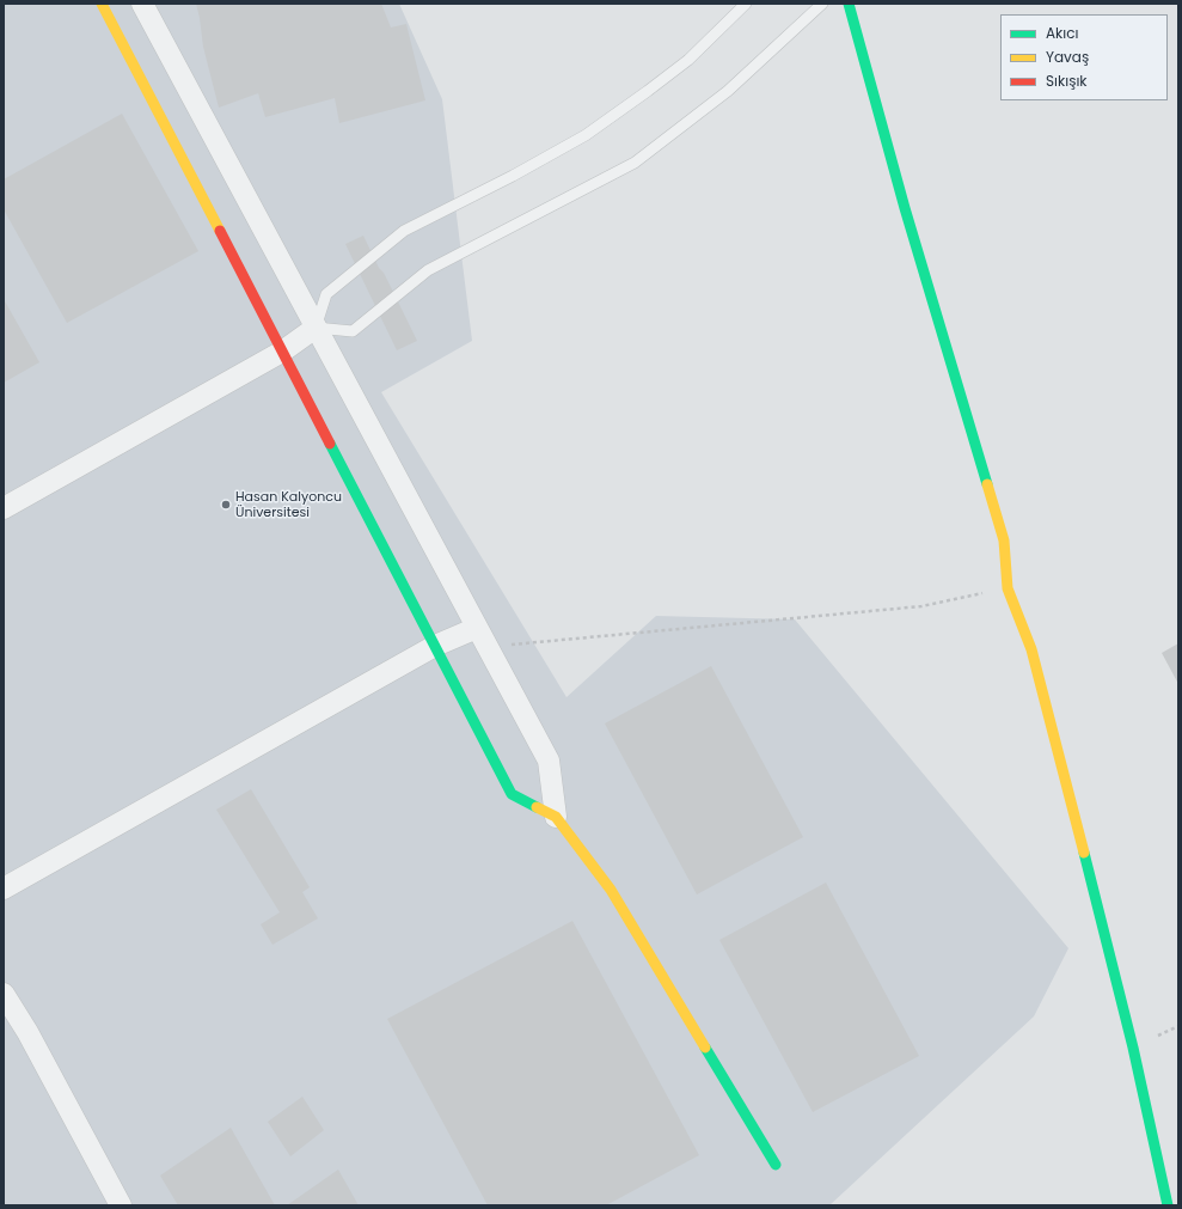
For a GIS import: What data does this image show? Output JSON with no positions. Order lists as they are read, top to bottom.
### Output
{
  "places": ["Hasan Kalyoncu Üniversitesi"],
  "legend": ["Akıcı", "Yavaş", "Sıkışık"]
}
